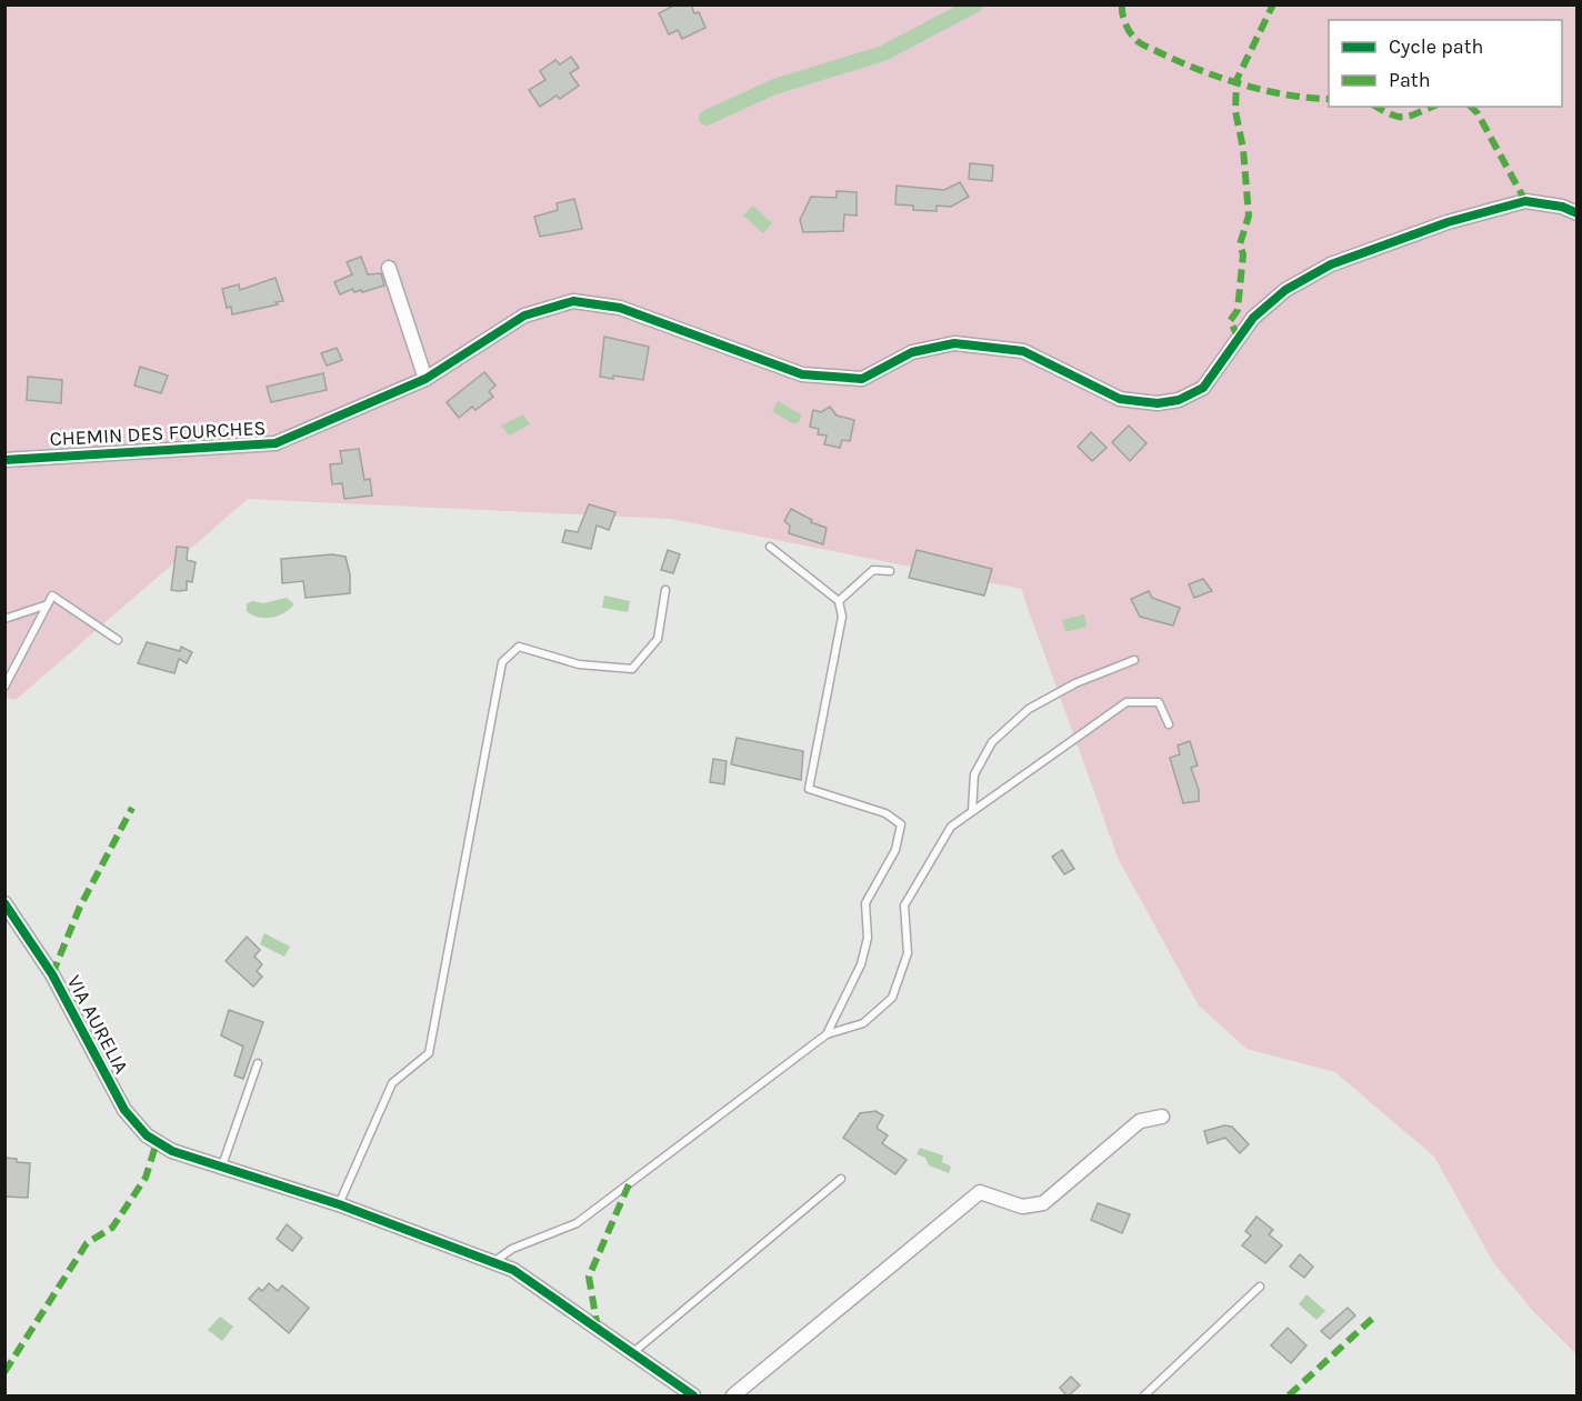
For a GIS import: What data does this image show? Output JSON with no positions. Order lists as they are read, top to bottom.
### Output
{
  "streets": {
    "street": ["CHEMIN DES FOURCHES", "VIA AURELIA"]
  },
  "legend": ["Cycle path", "Path"]
}
